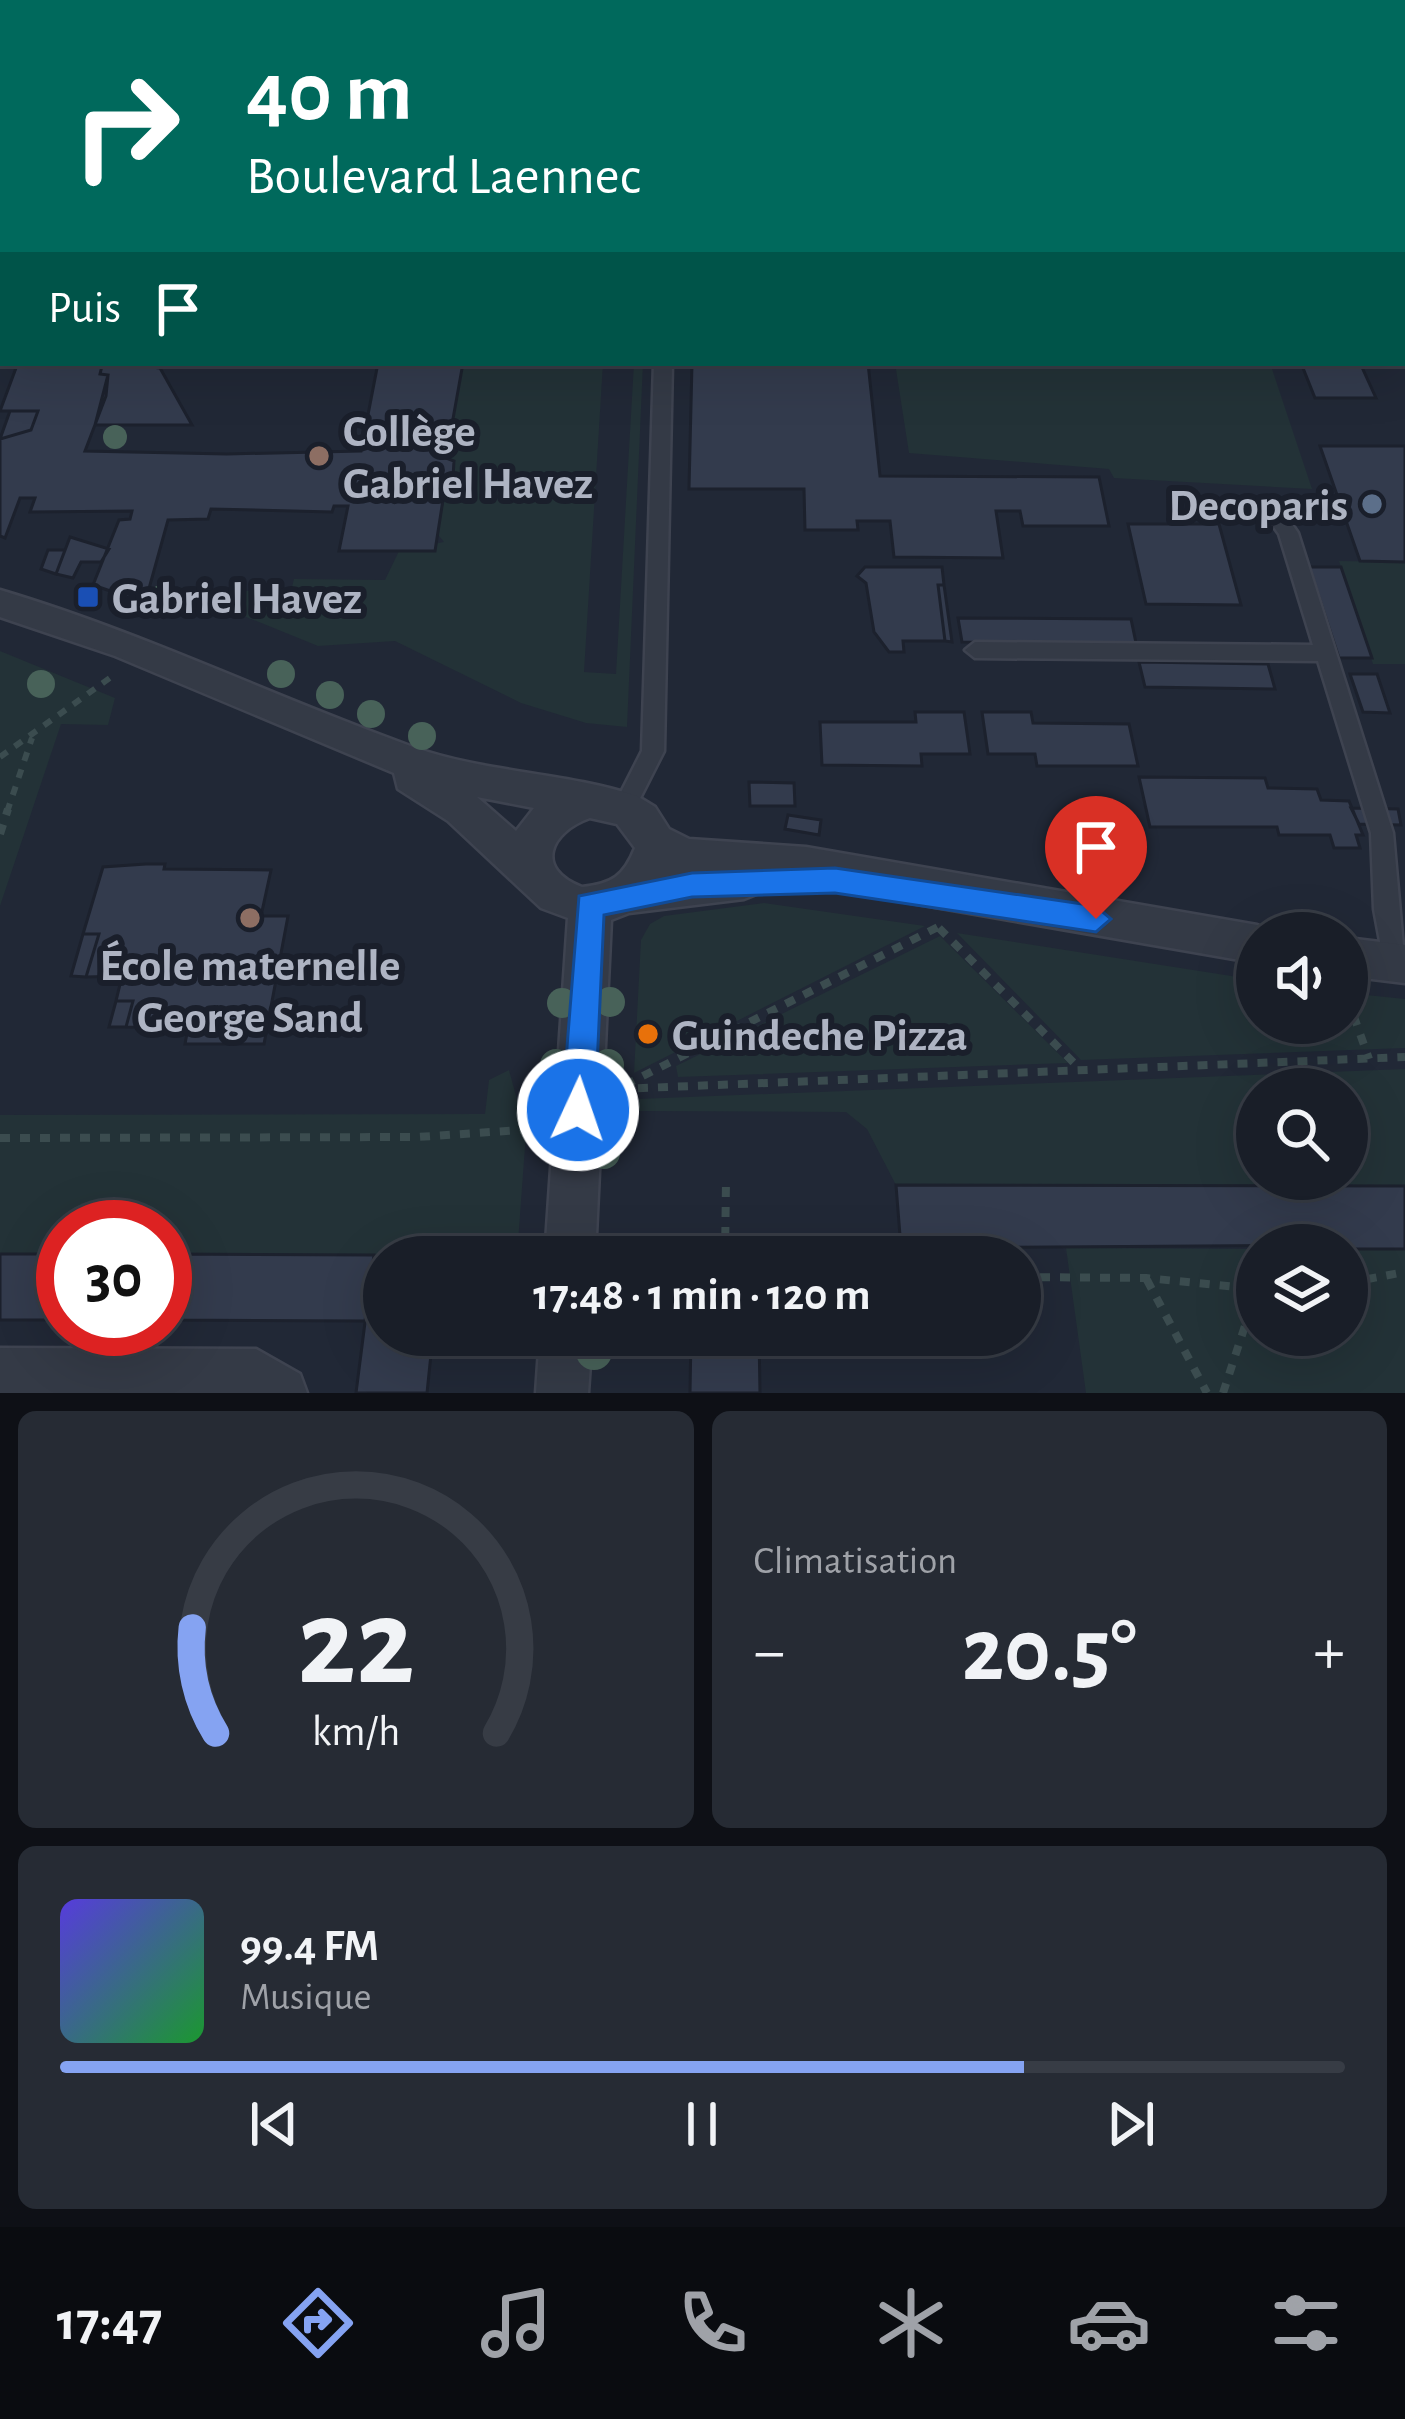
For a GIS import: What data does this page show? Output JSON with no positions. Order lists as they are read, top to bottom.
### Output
{
  "places": {
    "other": [
      "Collège Gabriel Havez",
      "Decoparis",
      "École maternelle George Sand",
      "Guindeche Pizza"
    ],
    "transit": ["Gabriel Havez"]
  },
  "page": {
    "turn": ["40 m", "Boulevard Laennec"],
    "then": "Puis",
    "limit": "30",
    "trip": "17:48 · 1 min · 120 m",
    "tile": "Climatisation",
    "heat": ["−", "20.5°", "+"],
    "song": ["99.4 FM", "Musique"],
    "tabs": "17:47",
    "gauge": ["22", "km/h"]
  }
}
